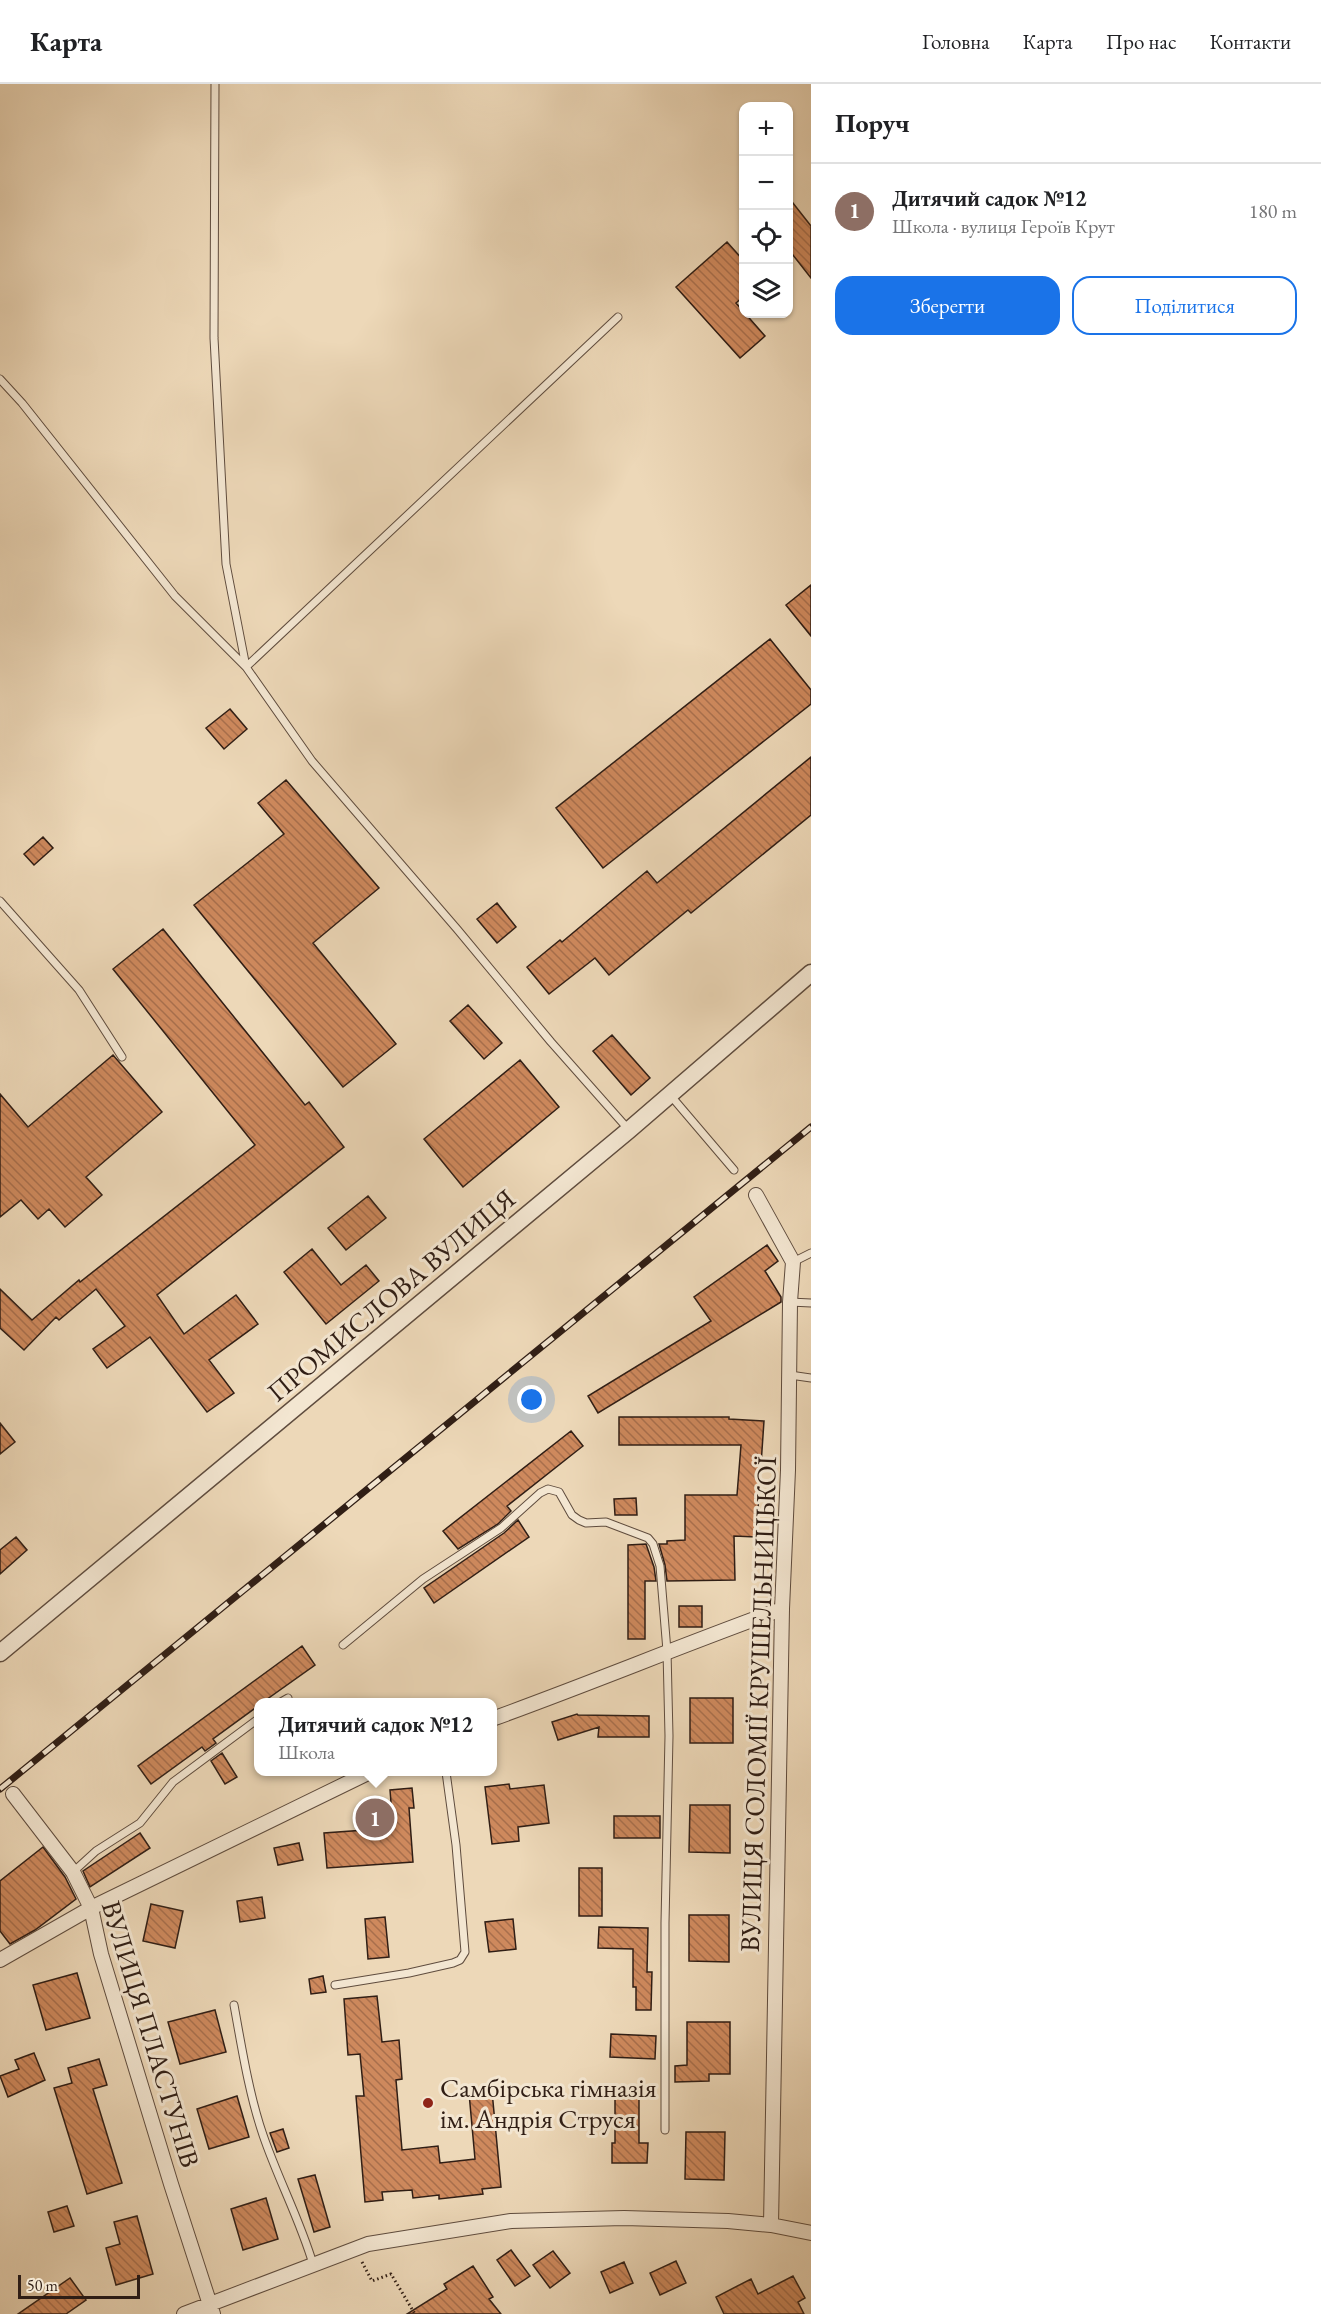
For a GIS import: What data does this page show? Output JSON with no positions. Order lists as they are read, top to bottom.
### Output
{
  "streets": {
    "street": ["ПРОМИСЛОВА ВУЛИЦЯ", "ВУЛИЦЯ СОЛОМІЇ КРУШЕЛЬНИЦЬКОЇ", "ВУЛИЦЯ ПЛАСТУНІВ"]
  },
  "places": ["Самбірська гімназія ім. Андрія Струся"],
  "scale_bar": "50 m",
  "page": {
    "header": "Карта",
    "nav": [
      "Головна",
      "Карта",
      "Про нас",
      "Контакти"
    ],
    "heading": "Поруч",
    "map_buttons": ["+", "−"],
    "list": [
      {
        "mark": "1",
        "name": "Дитячий садок №12",
        "note": "Школа · вулиця Героїв Крут",
        "value": "180 m"
      }
    ],
    "buttons": ["Зберегти", "Поділитися"],
    "popup": ["Дитячий садок №12", "Школа"],
    "pins": "1",
    "scale": "50 m"
  }
}
